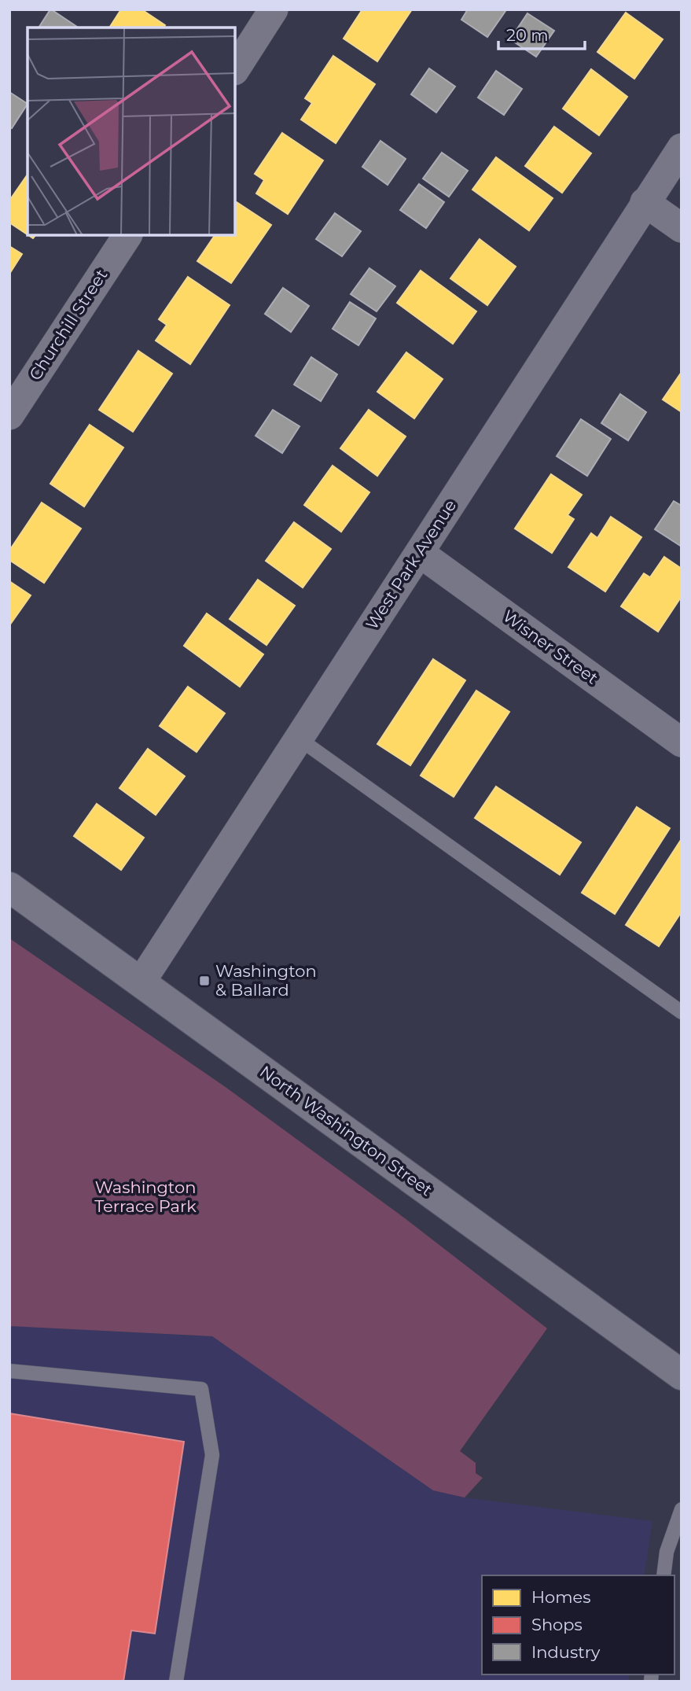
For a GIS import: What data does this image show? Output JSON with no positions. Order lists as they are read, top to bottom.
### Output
{
  "streets": {
    "street": [
      "Churchill Street",
      "West Park Avenue",
      "Wisner Street",
      "North Washington Street"
    ]
  },
  "crossings": [
    ["West Park Avenue", "Wisner Street"],
    ["West Park Avenue", "North Washington Street"]
  ],
  "parks": ["Washington Terrace Park"],
  "places": {
    "transit": ["Washington & Ballard"]
  },
  "legend": ["Homes", "Shops", "Industry"],
  "scale_bar": "20 m"
}
